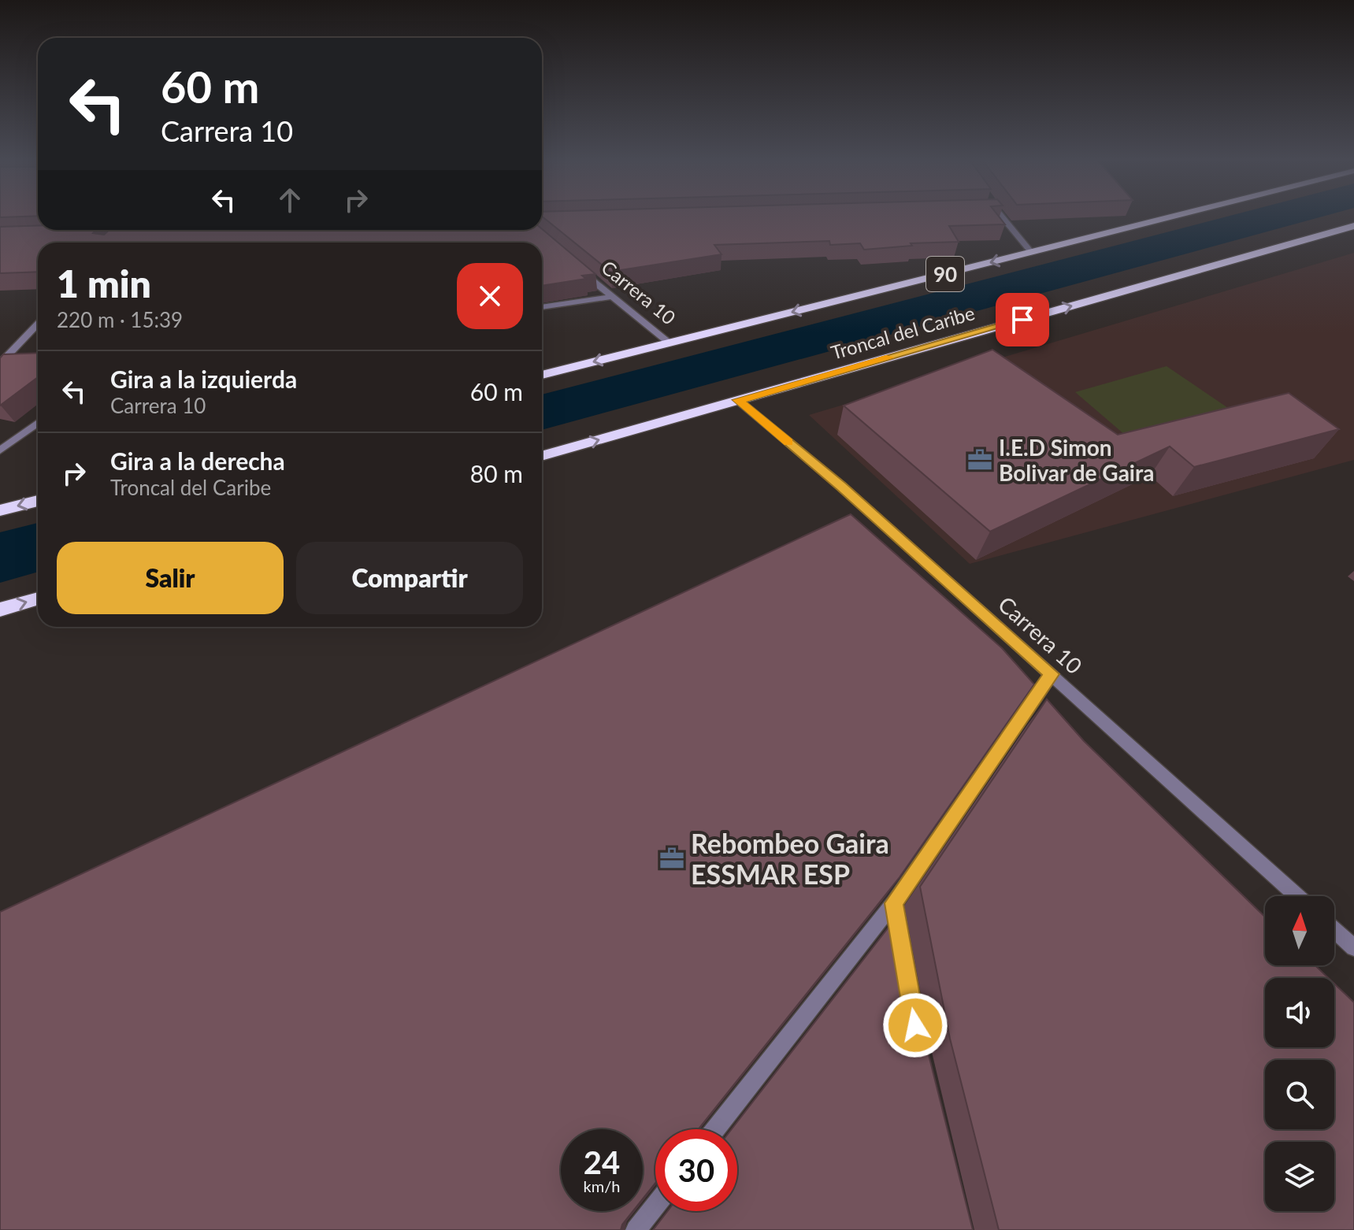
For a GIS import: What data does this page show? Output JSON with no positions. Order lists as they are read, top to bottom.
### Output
{
  "streets": {
    "highway": ["90", "Troncal del Caribe"],
    "street": ["Carrera 10"]
  },
  "crossings": [
    ["Carrera 10", "Troncal del Caribe"]
  ],
  "places": {
    "office": ["I.E.D Simon Bolivar de Gaira", "Rebombeo Gaira ESSMAR ESP"]
  },
  "north": "top",
  "page": {
    "turn": ["60 m", "Carrera 10"],
    "heading": ["1 min", "220 m · 15:39"],
    "list": [
      {
        "name": "Gira a la izquierda",
        "note": "Carrera 10",
        "value": "60 m"
      },
      {
        "name": "Gira a la derecha",
        "note": "Troncal del Caribe",
        "value": "80 m"
      }
    ],
    "buttons": ["Salir", "Compartir"],
    "speed": "24 km/h",
    "limit": "30"
  }
}
